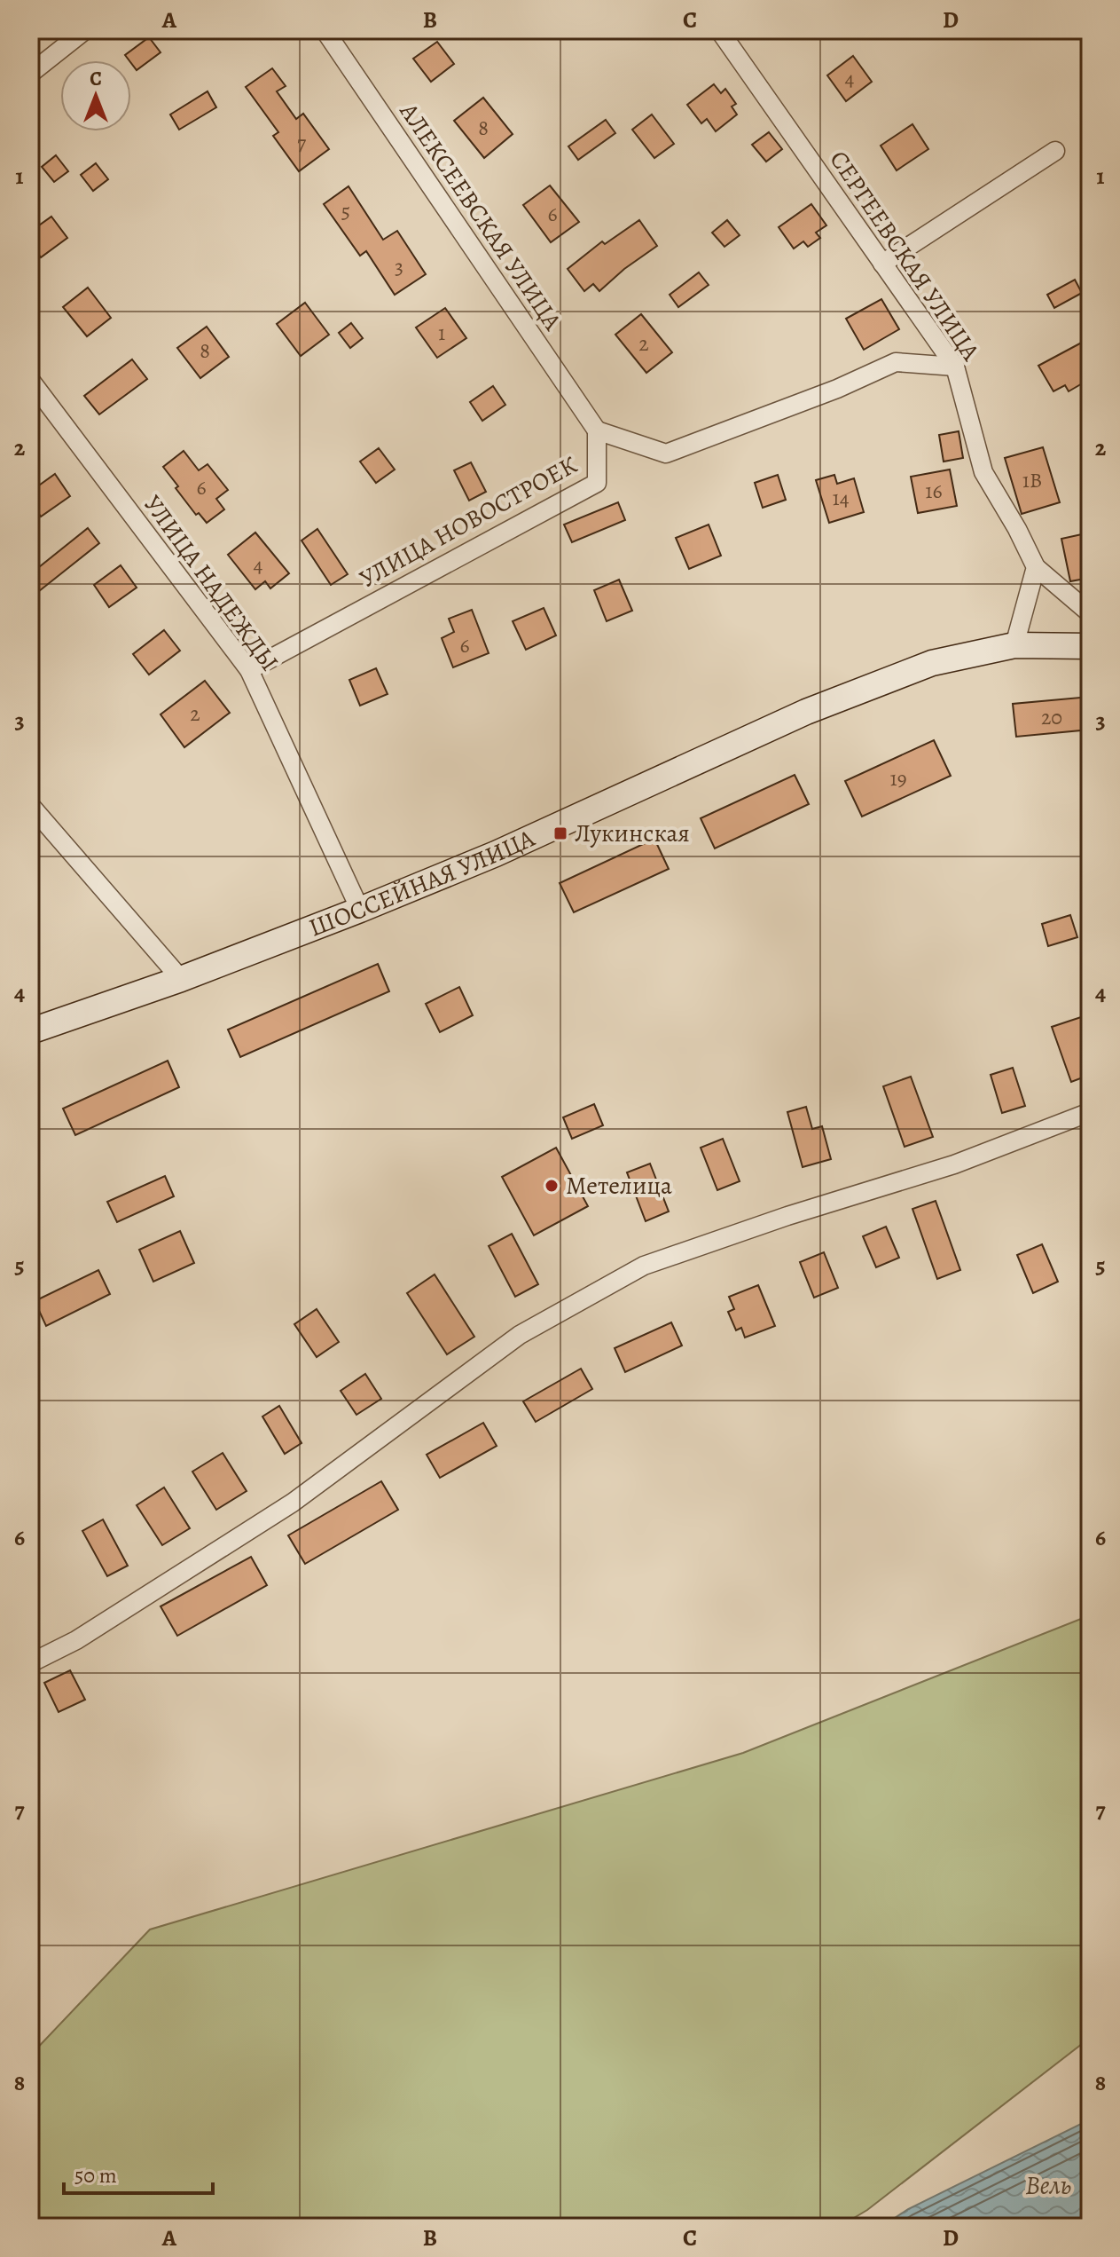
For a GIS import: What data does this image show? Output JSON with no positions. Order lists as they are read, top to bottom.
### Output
{
  "streets": {
    "main road": ["ШОССЕЙНАЯ УЛИЦА"],
    "street": [
      "АЛЕКСЕЕВСКАЯ УЛИЦА",
      "СЕРГЕЕВСКАЯ УЛИЦА",
      "УЛИЦА НОВОСТРОЕК",
      "УЛИЦА НАДЕЖДЫ"
    ]
  },
  "crossings": [
    ["АЛЕКСЕЕВСКАЯ УЛИЦА", "УЛИЦА НОВОСТРОЕК"],
    ["СЕРГЕЕВСКАЯ УЛИЦА", "УЛИЦА НОВОСТРОЕК"],
    ["УЛИЦА НОВОСТРОЕК", "УЛИЦА НАДЕЖДЫ"],
    ["УЛИЦА НАДЕЖДЫ", "ШОССЕЙНАЯ УЛИЦА"]
  ],
  "water": ["Вель"],
  "places": {
    "transit": ["Лукинская"],
    "other": ["Метелица"]
  },
  "house_numbers": [
    "4",
    "8",
    "7",
    "5",
    "6",
    "3",
    "1",
    "2",
    "8",
    "1В",
    "6",
    "16",
    "14",
    "4",
    "6",
    "2",
    "20",
    "19"
  ],
  "scale_bar": "50 m",
  "north": "top",
  "grid": {
    "columns": [
      "A",
      "B",
      "C",
      "D"
    ],
    "rows": [
      "1",
      "2",
      "3",
      "4",
      "5",
      "6",
      "7",
      "8"
    ]
  }
}
